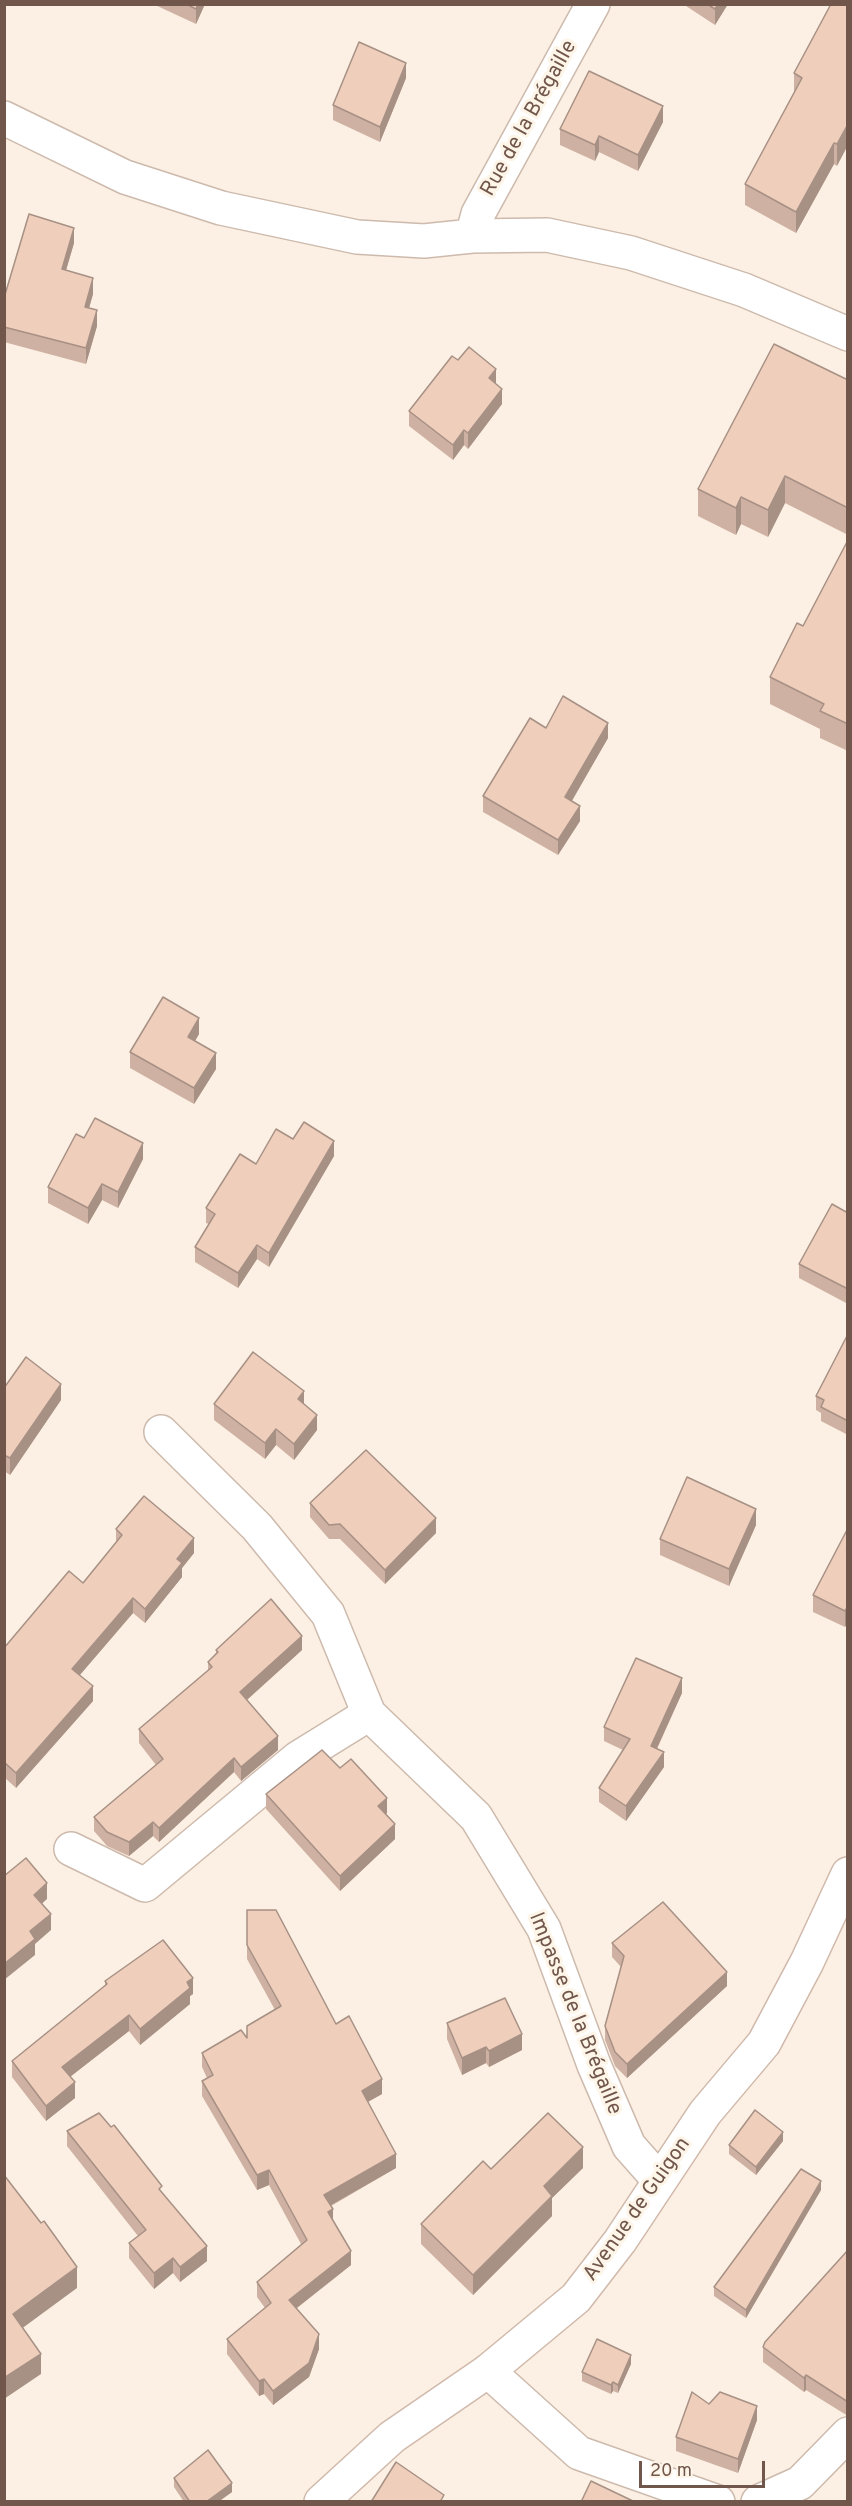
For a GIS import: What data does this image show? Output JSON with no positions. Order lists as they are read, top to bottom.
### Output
{
  "streets": {
    "street": ["Rue de la Brégaille", "Impasse de la Brégaille", "Avenue de Guigon"]
  },
  "crossings": [
    ["Impasse de la Brégaille", "Avenue de Guigon"]
  ],
  "scale_bar": "20 m"
}
